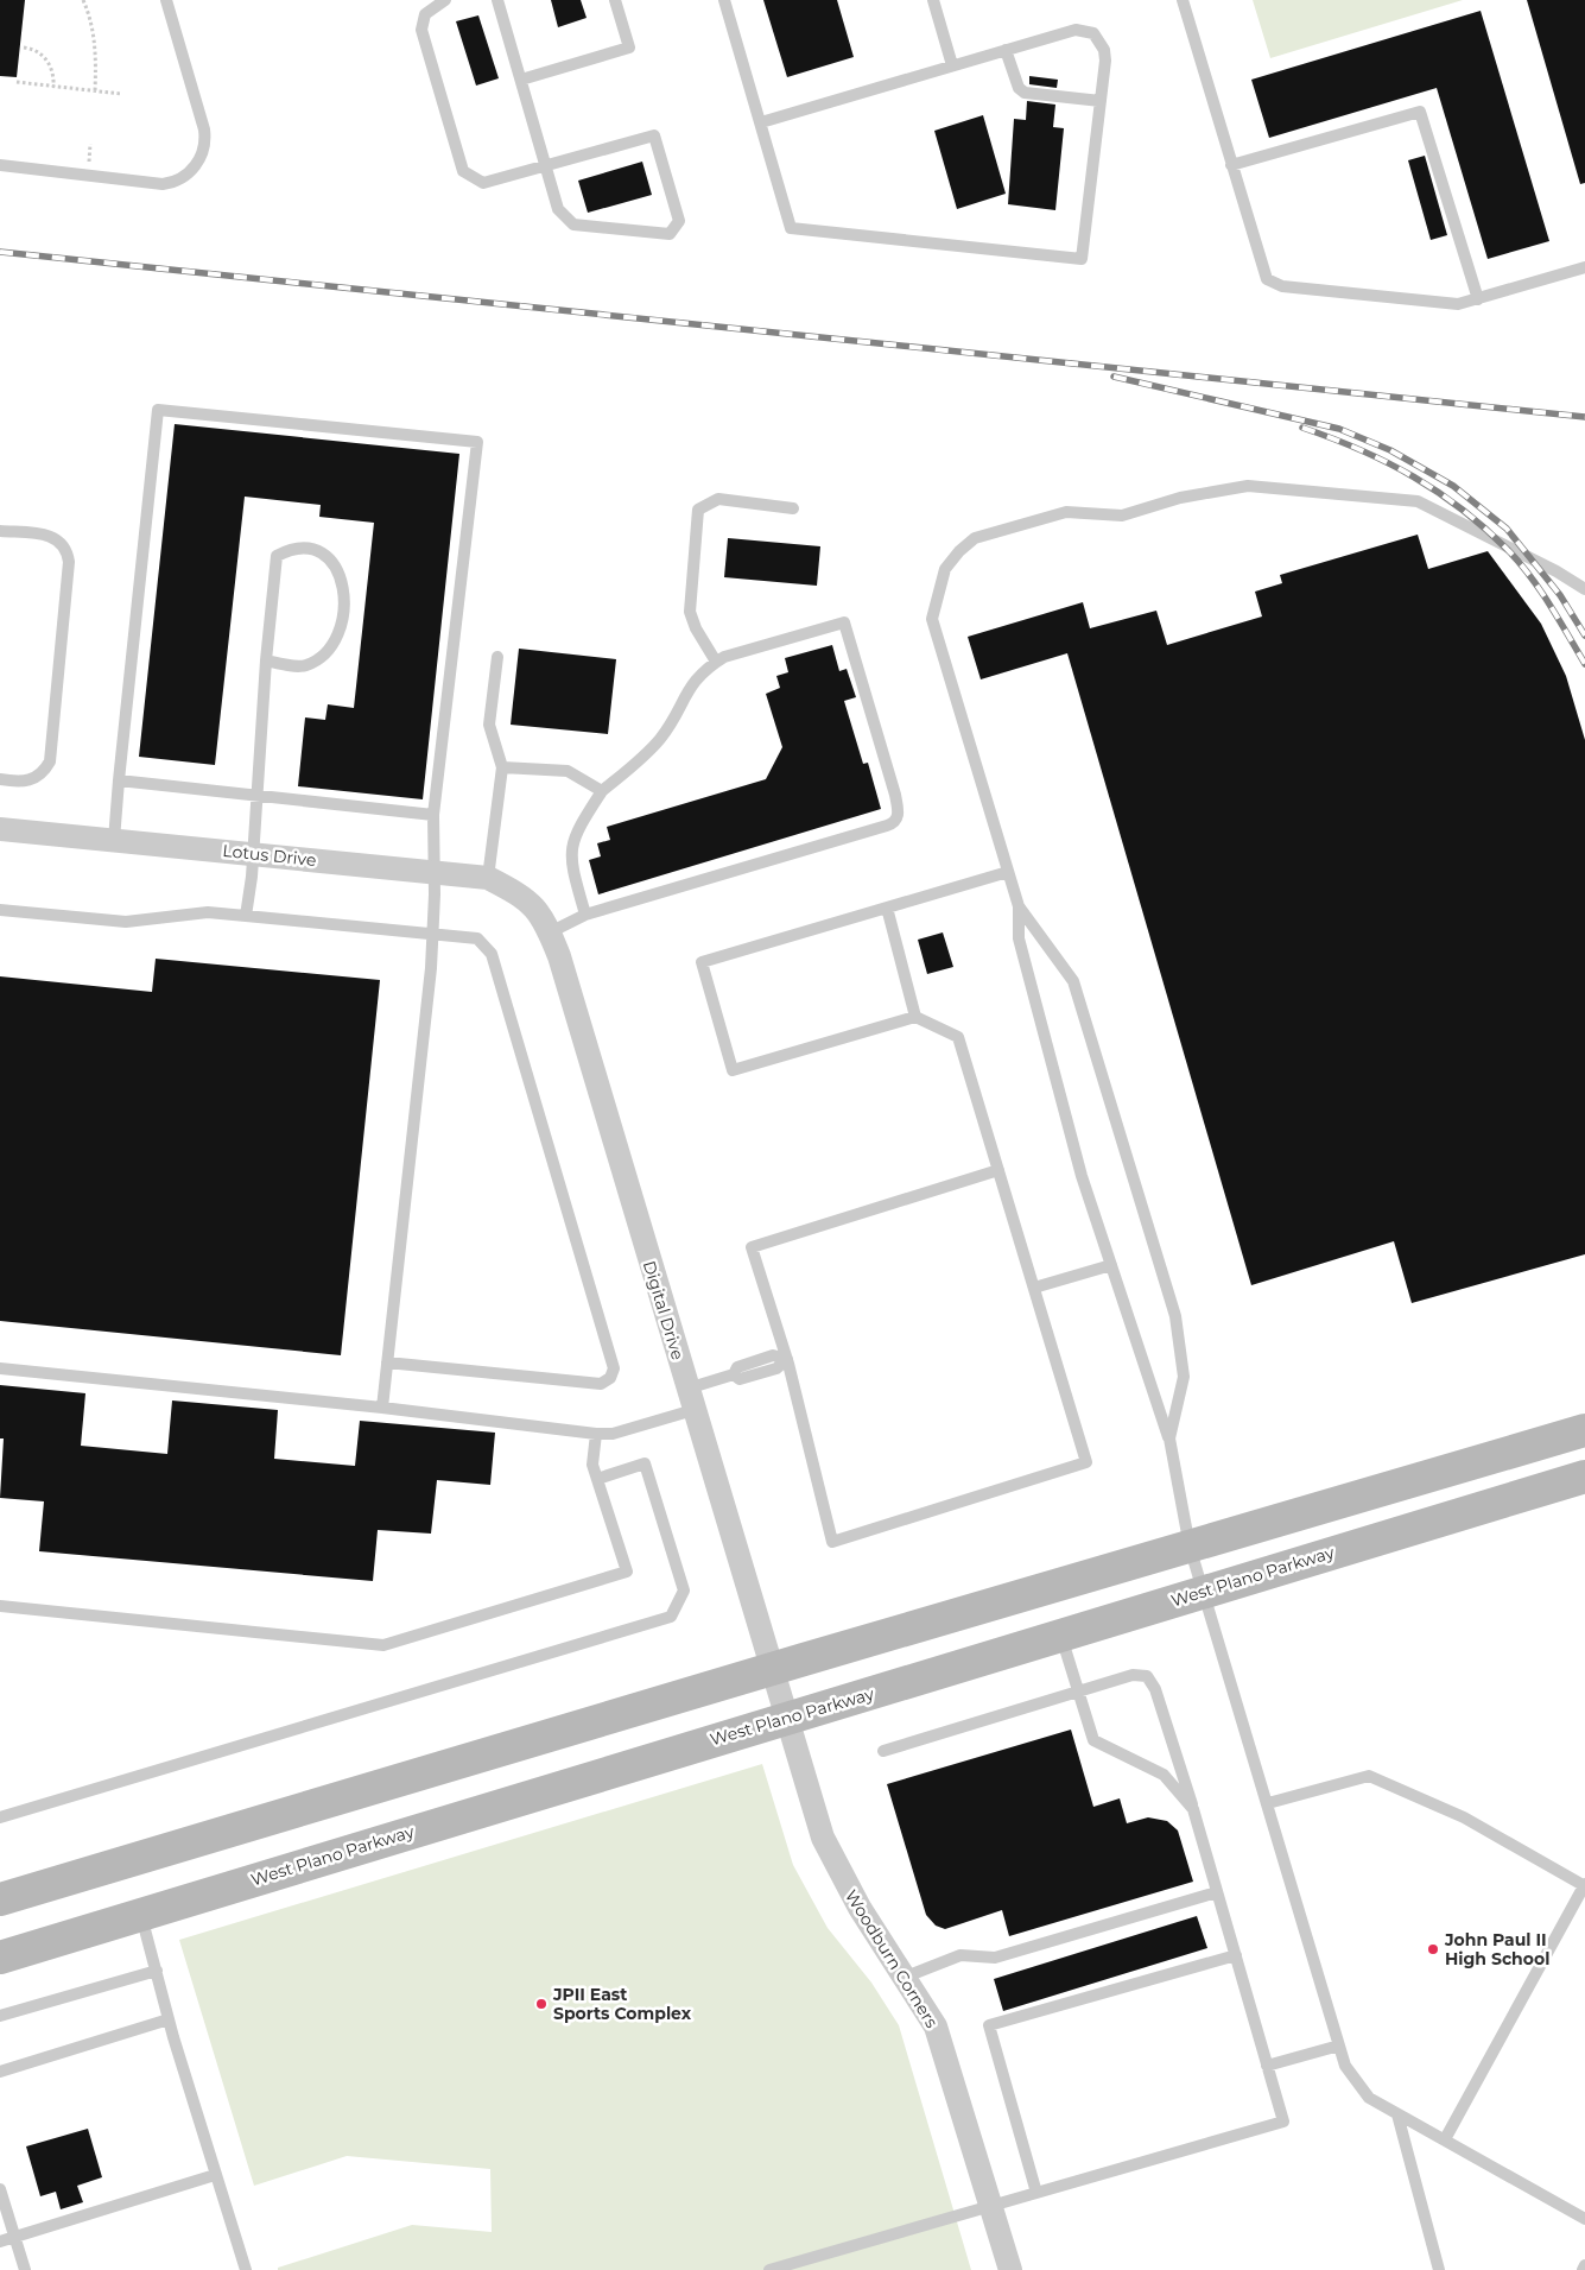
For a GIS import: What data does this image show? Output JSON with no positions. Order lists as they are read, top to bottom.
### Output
{
  "streets": {
    "main road": ["West Plano Parkway"],
    "street": ["Lotus Drive", "Digital Drive", "Woodburn Corners"]
  },
  "crossings": [
    ["Lotus Drive", "Digital Drive"],
    ["Digital Drive", "West Plano Parkway"],
    ["Digital Drive", "Woodburn Corners"],
    ["West Plano Parkway", "Woodburn Corners"]
  ],
  "places": ["John Paul II High School", "JPII East Sports Complex"]
}
